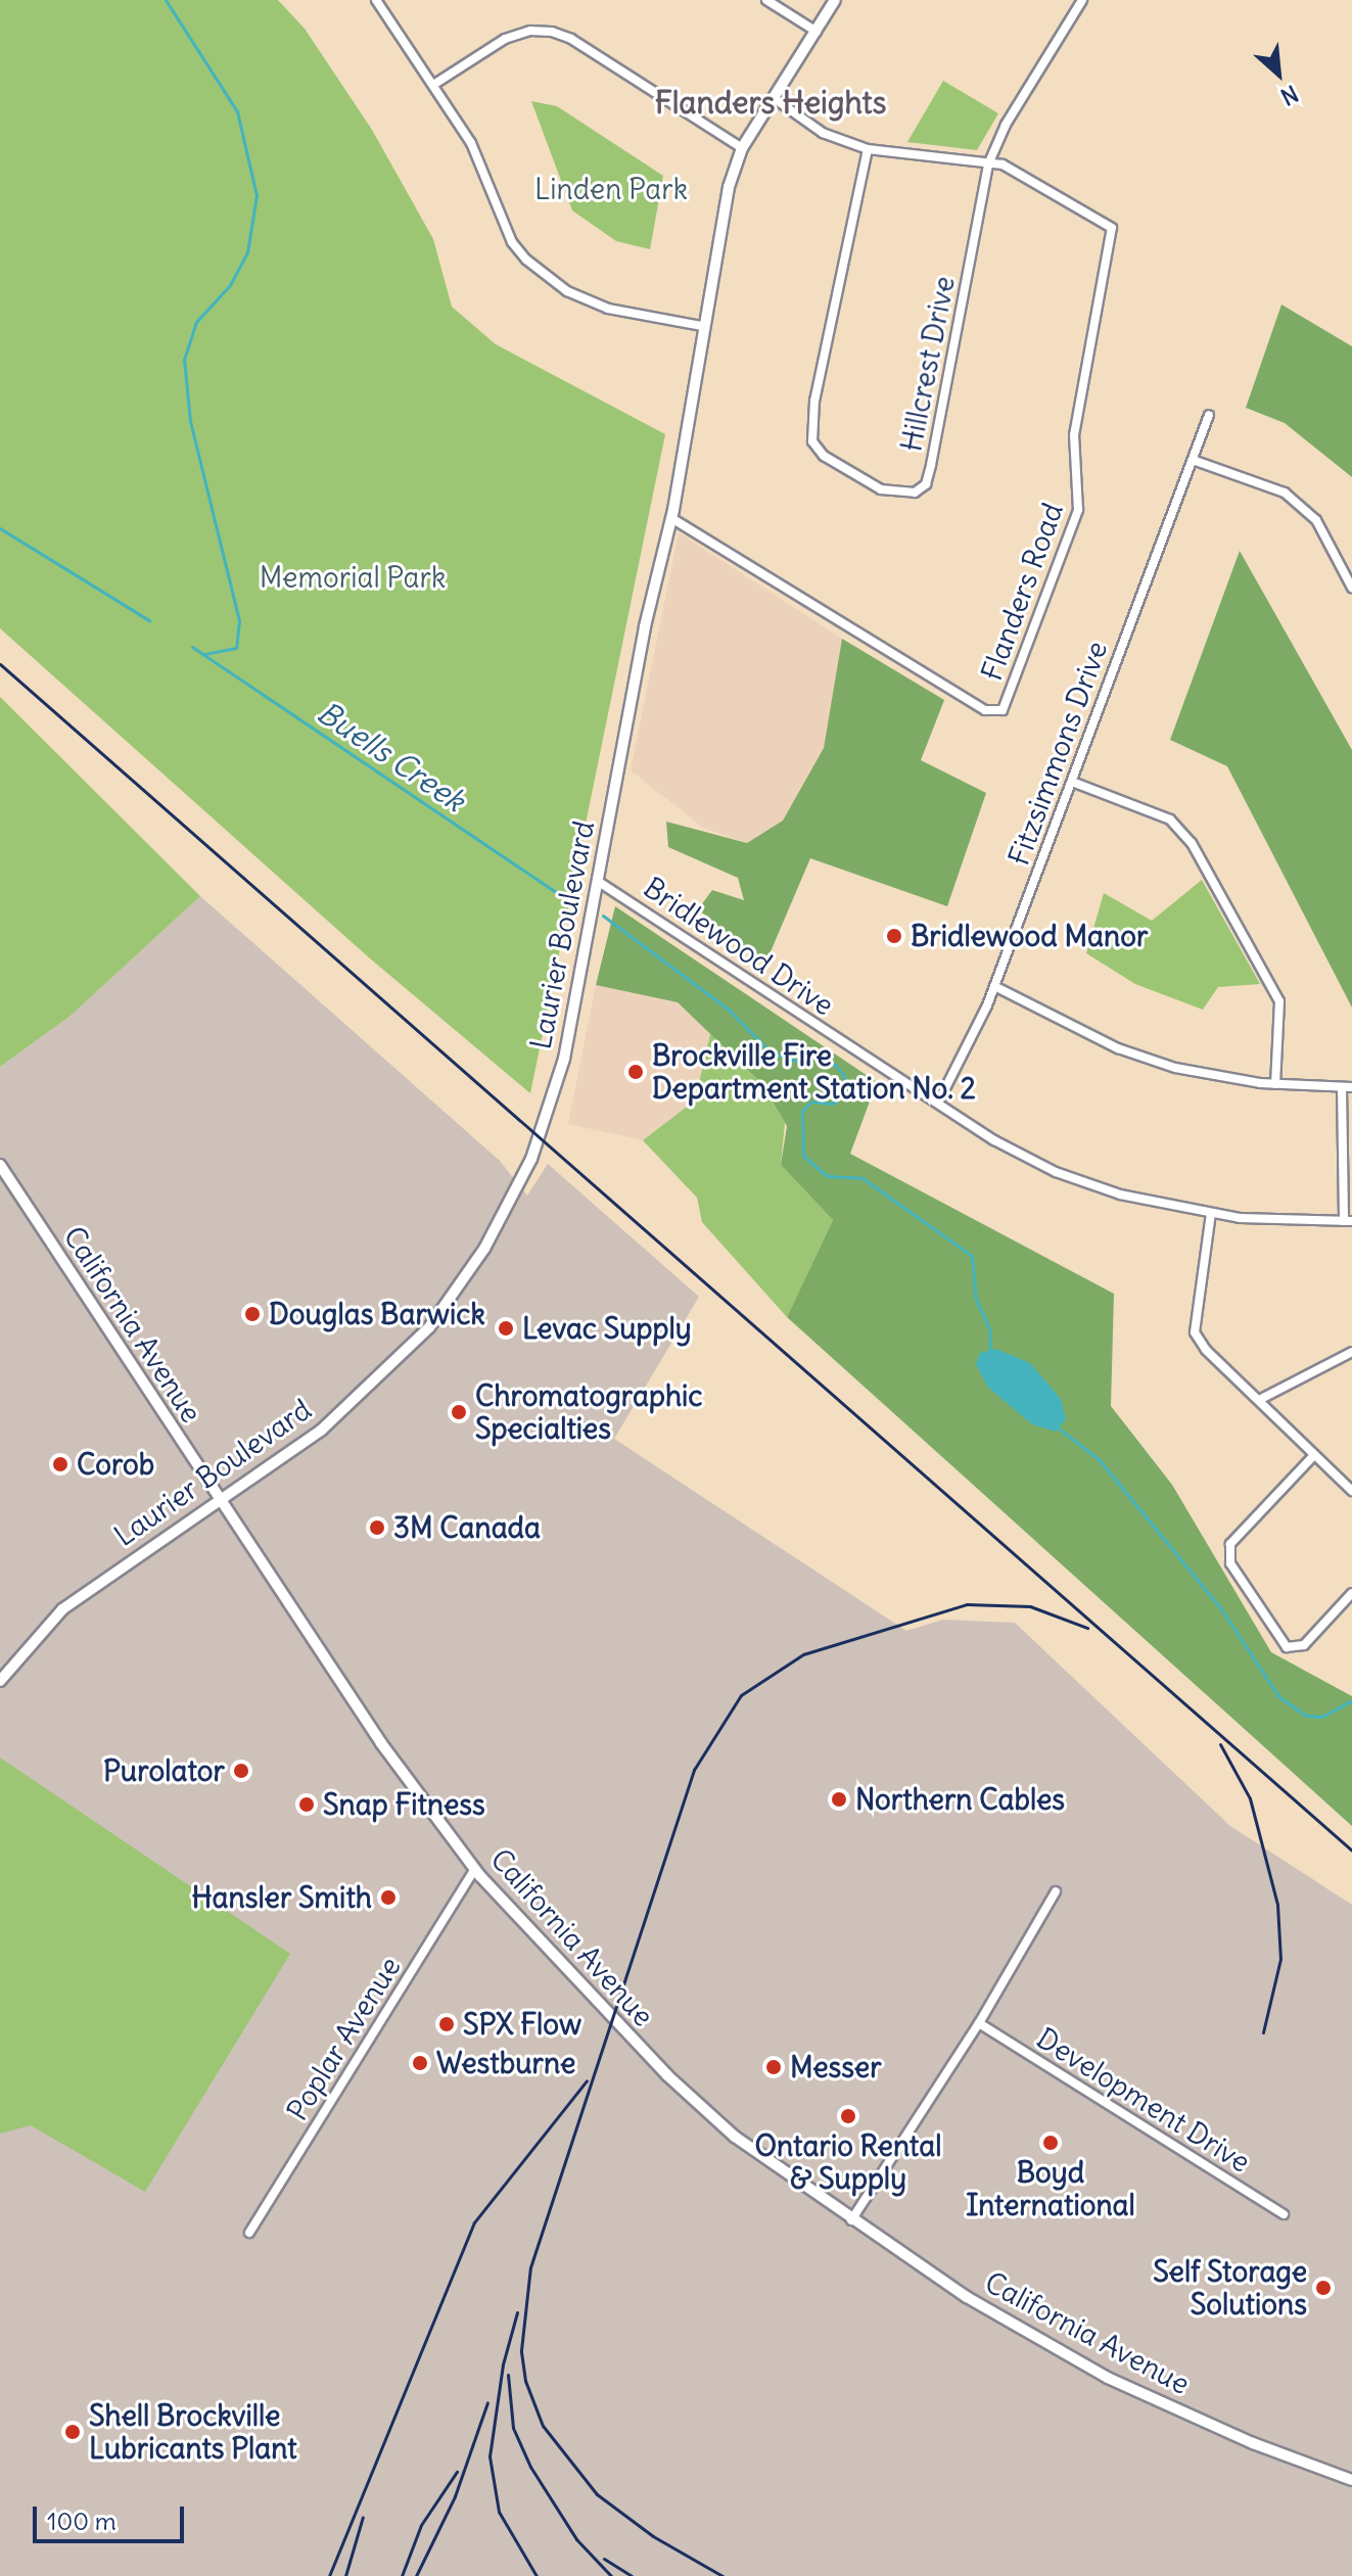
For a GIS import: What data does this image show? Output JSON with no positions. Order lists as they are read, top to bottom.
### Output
{
  "streets": {
    "street": [
      "Hillcrest Drive",
      "Flanders Road",
      "Fitzsimmons Drive",
      "Laurier Boulevard",
      "Bridlewood Drive",
      "California Avenue",
      "Poplar Avenue",
      "Development Drive"
    ]
  },
  "crossings": [
    ["Hillcrest Drive", "Flanders Road"],
    ["Flanders Road", "Laurier Boulevard"],
    ["Fitzsimmons Drive", "Bridlewood Drive"],
    ["Laurier Boulevard", "Bridlewood Drive"],
    ["Laurier Boulevard", "California Avenue"],
    ["California Avenue", "Poplar Avenue"]
  ],
  "districts": ["Flanders Heights"],
  "water": ["Buells Creek"],
  "parks": ["Linden Park", "Memorial Park"],
  "places": [
    "Bridlewood Manor",
    "Brockville Fire Department Station No. 2",
    "Douglas Barwick",
    "Levac Supply",
    "Chromatographic Specialties",
    "Corob",
    "3M Canada",
    "Purolator",
    "Northern Cables",
    "Snap Fitness",
    "Hansler Smith",
    "SPX Flow",
    "Westburne",
    "Messer",
    "Ontario Rental & Supply",
    "Boyd International",
    "Self Storage Solutions",
    "Shell Brockville Lubricants Plant"
  ],
  "scale_bar": "100 m",
  "north": "bottom right"
}
